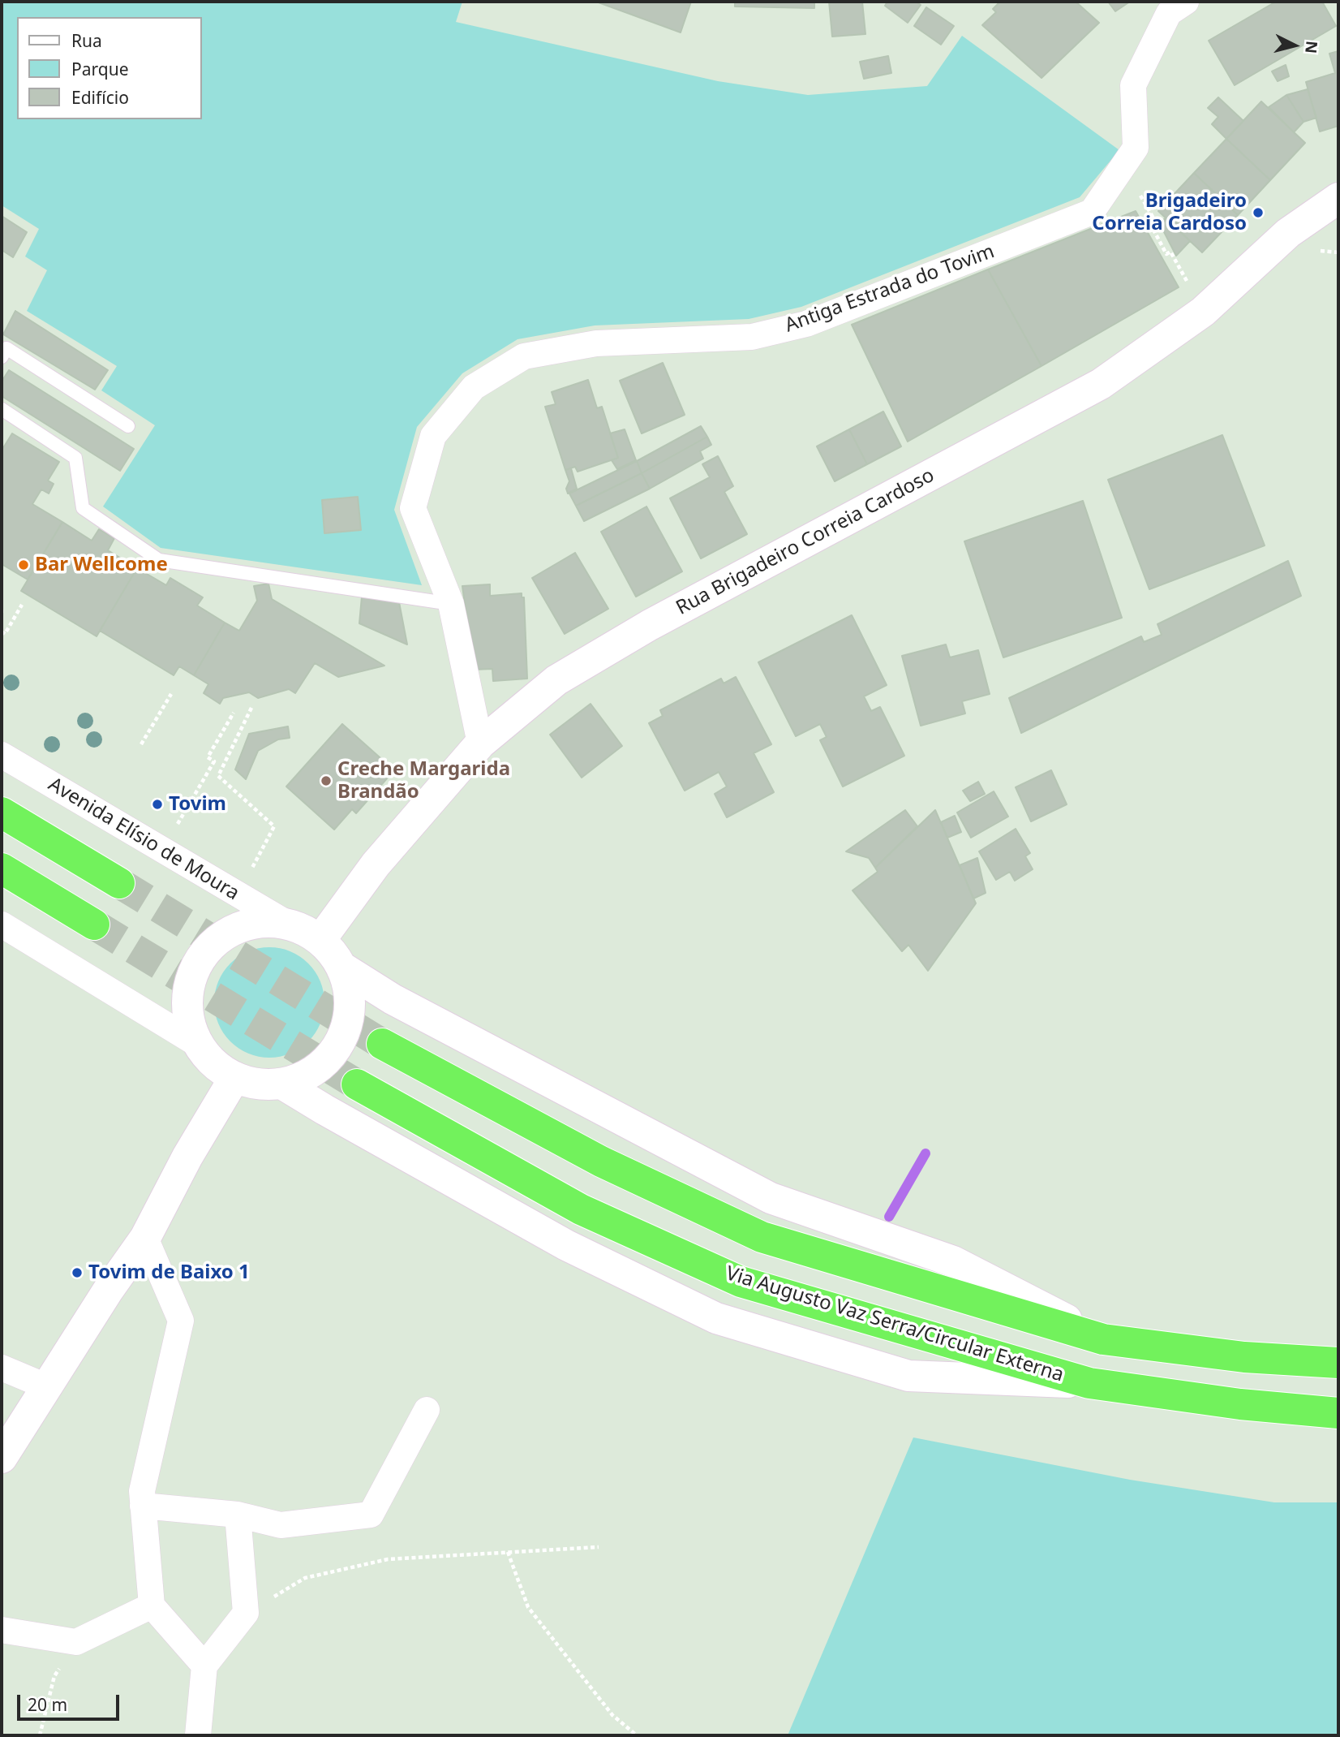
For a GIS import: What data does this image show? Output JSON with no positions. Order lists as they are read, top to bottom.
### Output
{
  "streets": {
    "highway": ["Via Augusto Vaz Serra/Circular Externa"],
    "street": ["Antiga Estrada do Tovim", "Rua Brigadeiro Correia Cardoso", "Avenida Elísio de Moura"]
  },
  "crossings": [
    ["Antiga Estrada do Tovim", "Rua Brigadeiro Correia Cardoso"],
    ["Rua Brigadeiro Correia Cardoso", "Avenida Elísio de Moura"]
  ],
  "places": [
    "Brigadeiro Correia Cardoso",
    "Bar Wellcome",
    "Creche Margarida Brandão",
    "Tovim",
    "Tovim de Baixo 1"
  ],
  "legend": ["Rua", "Parque", "Edifício"],
  "scale_bar": "20 m",
  "north": "right"
}
